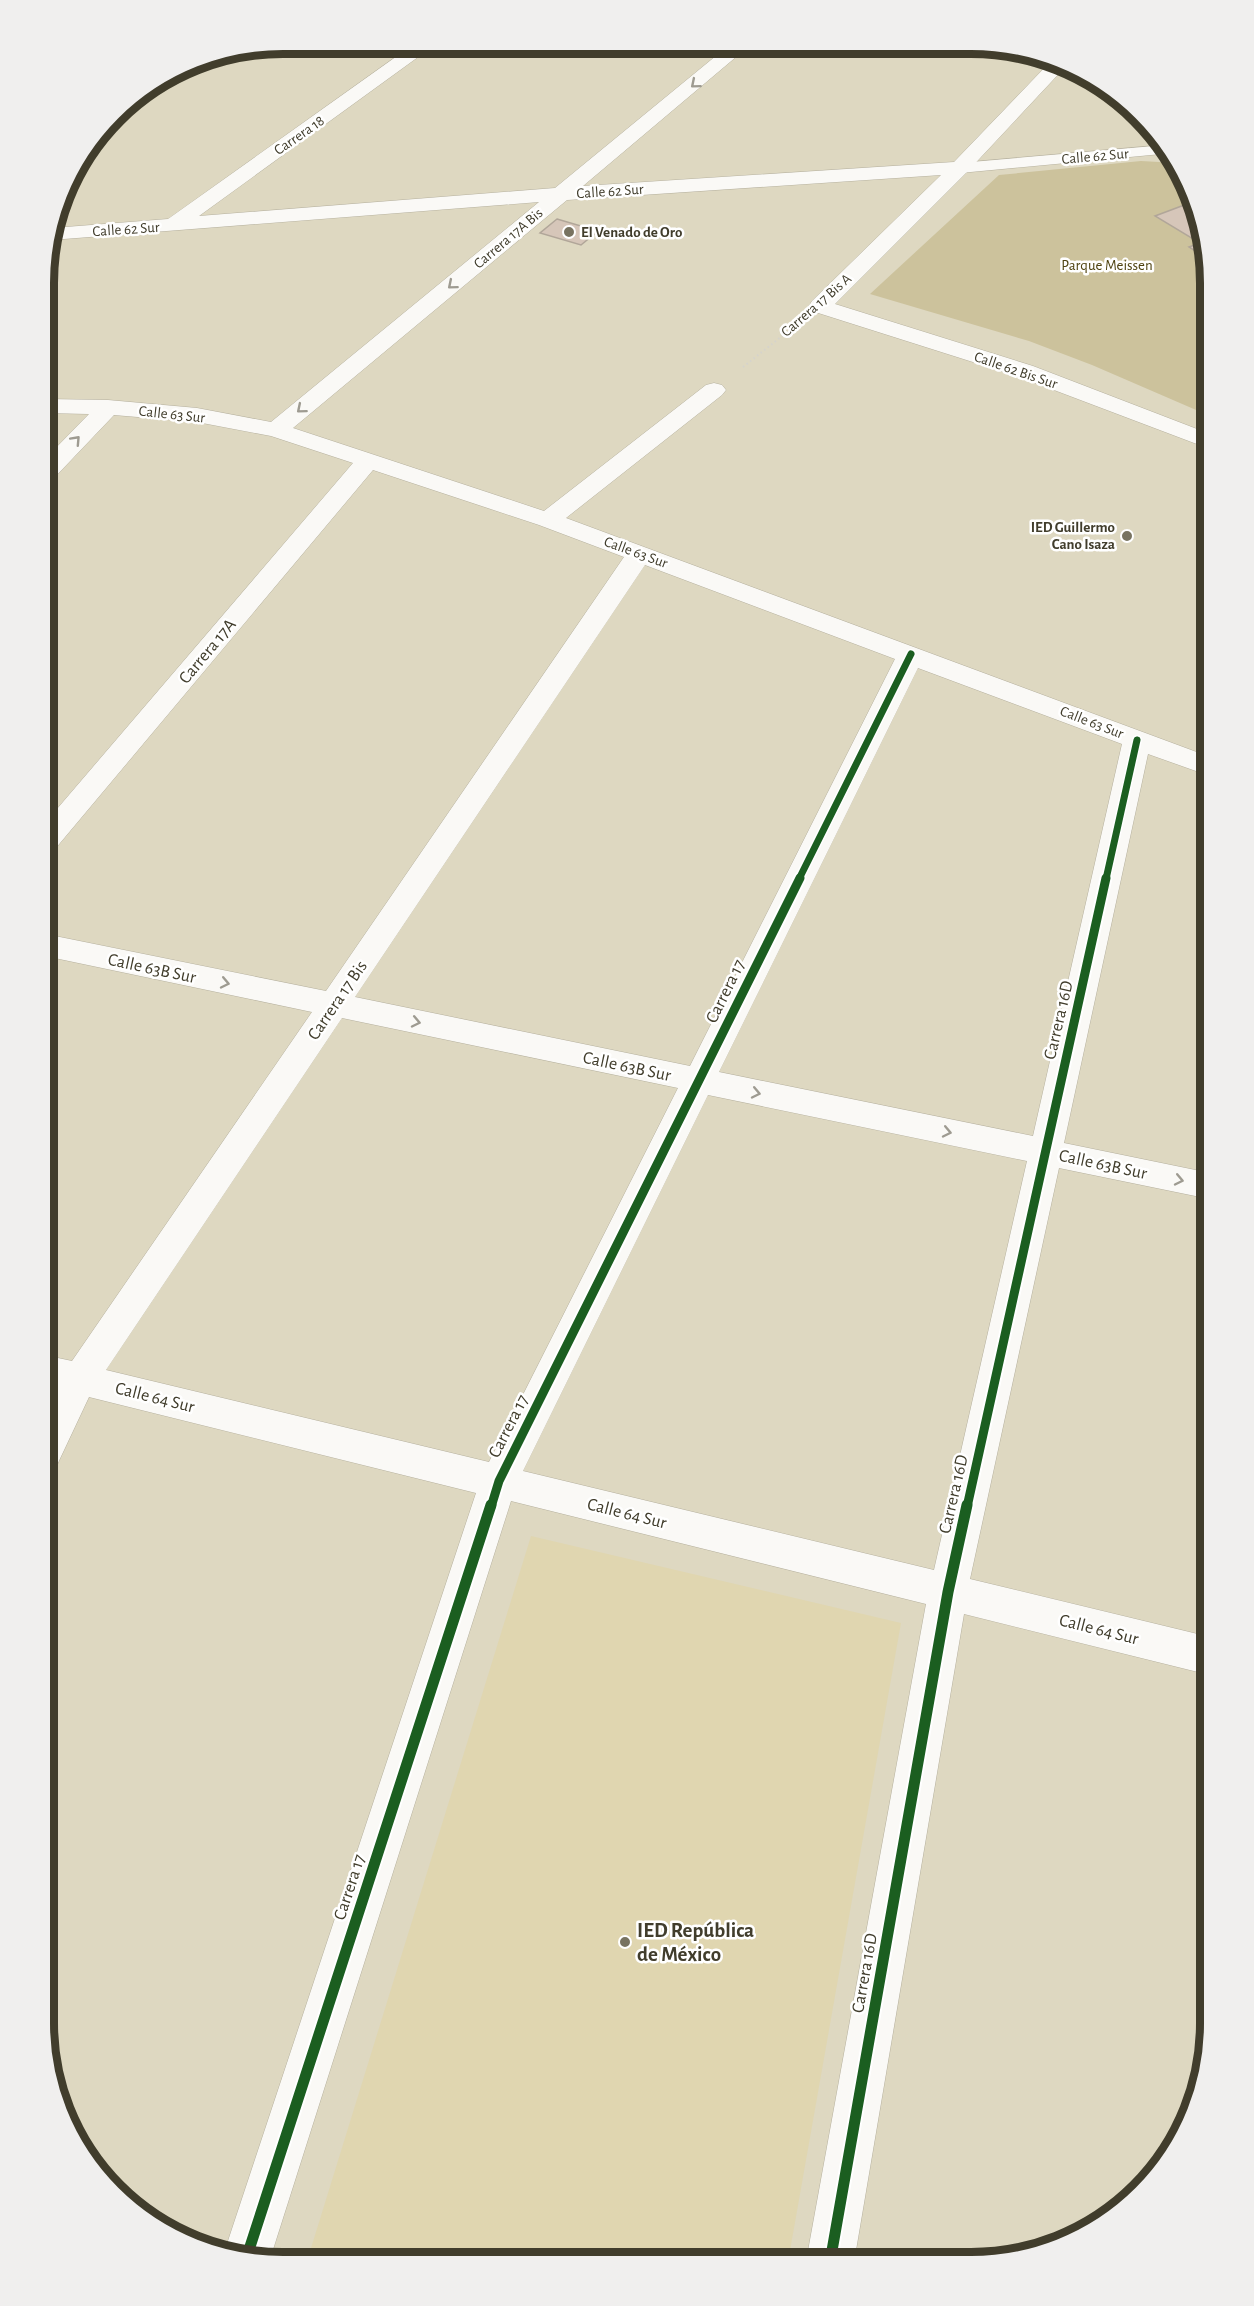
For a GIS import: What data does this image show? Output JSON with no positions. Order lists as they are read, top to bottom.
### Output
{
  "streets": {
    "street": [
      "Carrera 18",
      "Calle 62 Sur",
      "Carrera 17A Bis",
      "Carrera 17 Bis A",
      "Calle 62 Bis Sur",
      "Calle 63 Sur",
      "Carrera 17A",
      "Calle 63B Sur",
      "Carrera 17",
      "Carrera 17 Bis",
      "Carrera 16D",
      "Calle 64 Sur"
    ]
  },
  "crossings": [
    ["Carrera 18", "Calle 62 Sur"],
    ["Calle 62 Sur", "Carrera 17A Bis"],
    ["Calle 62 Sur", "Carrera 17 Bis A"],
    ["Carrera 17A Bis", "Calle 63 Sur"],
    ["Carrera 17 Bis A", "Calle 62 Bis Sur"],
    ["Calle 63 Sur", "Carrera 17A"],
    ["Calle 63 Sur", "Carrera 17"],
    ["Calle 63 Sur", "Carrera 17 Bis"],
    ["Calle 63 Sur", "Carrera 16D"],
    ["Calle 63B Sur", "Carrera 17"],
    ["Calle 63B Sur", "Carrera 17 Bis"],
    ["Calle 63B Sur", "Carrera 16D"],
    ["Carrera 17", "Calle 64 Sur"],
    ["Carrera 17 Bis", "Calle 64 Sur"],
    ["Carrera 16D", "Calle 64 Sur"]
  ],
  "one_way": ["Calle 63B Sur"],
  "parks": ["Parque Meissen"],
  "places": ["El Venado de Oro", "IED Guillermo Cano Isaza", "IED República de México"]
}
